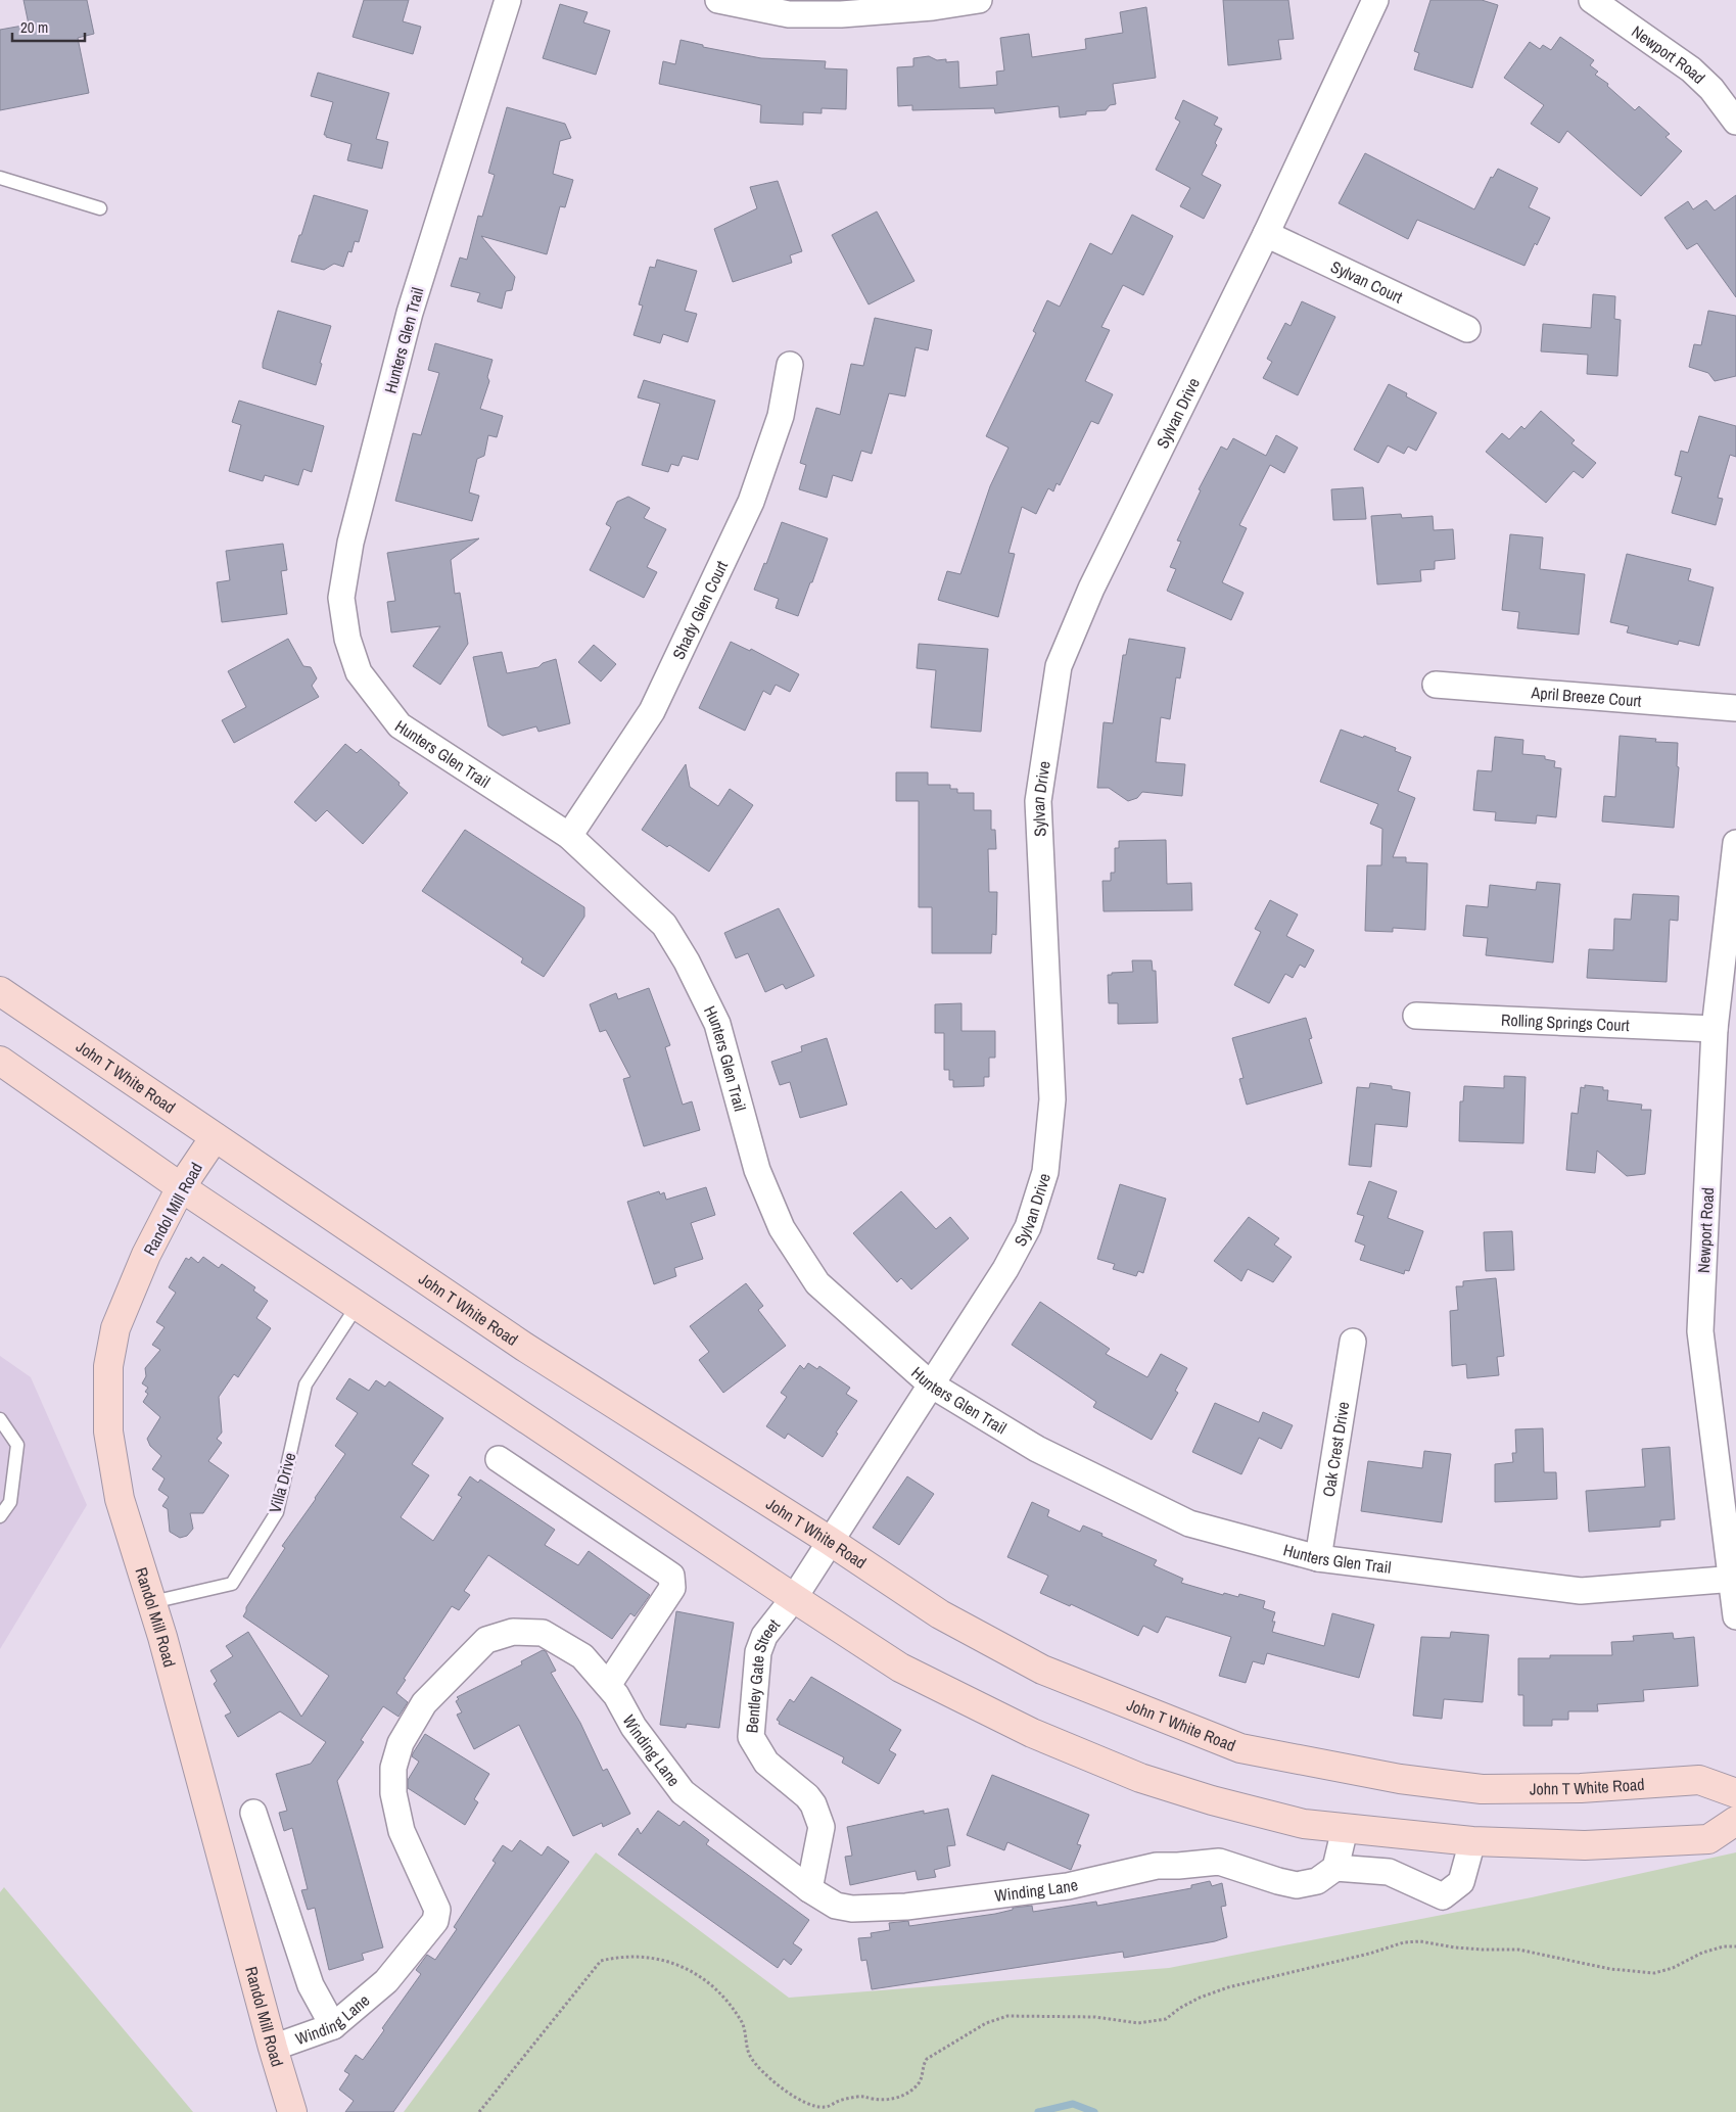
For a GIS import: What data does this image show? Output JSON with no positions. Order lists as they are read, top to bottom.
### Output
{
  "streets": {
    "street": [
      "Newport Road",
      "Sylvan Court",
      "Hunters Glen Trail",
      "Sylvan Drive",
      "Shady Glen Court",
      "April Breeze Court",
      "Rolling Springs Court",
      "John T White Road",
      "Randol Mill Road",
      "Oak Crest Drive",
      "Bentley Gate Street",
      "Winding Lane"
    ],
    "lane": ["Villa Drive"]
  },
  "crossings": [
    ["Newport Road", "Hunters Glen Trail"],
    ["Newport Road", "Rolling Springs Court"],
    ["Sylvan Court", "Sylvan Drive"],
    ["Hunters Glen Trail", "Sylvan Drive"],
    ["Hunters Glen Trail", "Shady Glen Court"],
    ["Hunters Glen Trail", "Oak Crest Drive"],
    ["Sylvan Drive", "John T White Road"],
    ["Sylvan Drive", "Bentley Gate Street"],
    ["John T White Road", "Randol Mill Road"],
    ["Randol Mill Road", "Villa Drive"],
    ["Randol Mill Road", "Winding Lane"],
    ["Bentley Gate Street", "Winding Lane"]
  ],
  "scale_bar": "20 m"
}
